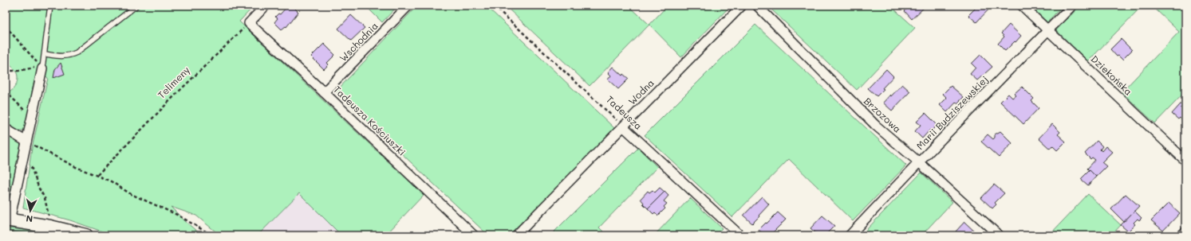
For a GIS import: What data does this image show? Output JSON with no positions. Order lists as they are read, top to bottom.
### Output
{
  "streets": {
    "street": [
      "Wschodnia",
      "Dziekońska",
      "Wodna",
      "Tadeusza",
      "Marii Budziszewskiej",
      "Brzozowa",
      "Tadeusza Kościuszki"
    ],
    "path": ["Telimeny"]
  },
  "crossings": [
    ["Wschodnia", "Tadeusza Kościuszki"],
    ["Dziekońska", "Marii Budziszewskiej"],
    ["Telimeny", "Tadeusza Kościuszki"],
    ["Wodna", "Tadeusza"],
    ["Marii Budziszewskiej", "Brzozowa"]
  ],
  "north": "bottom"
}
